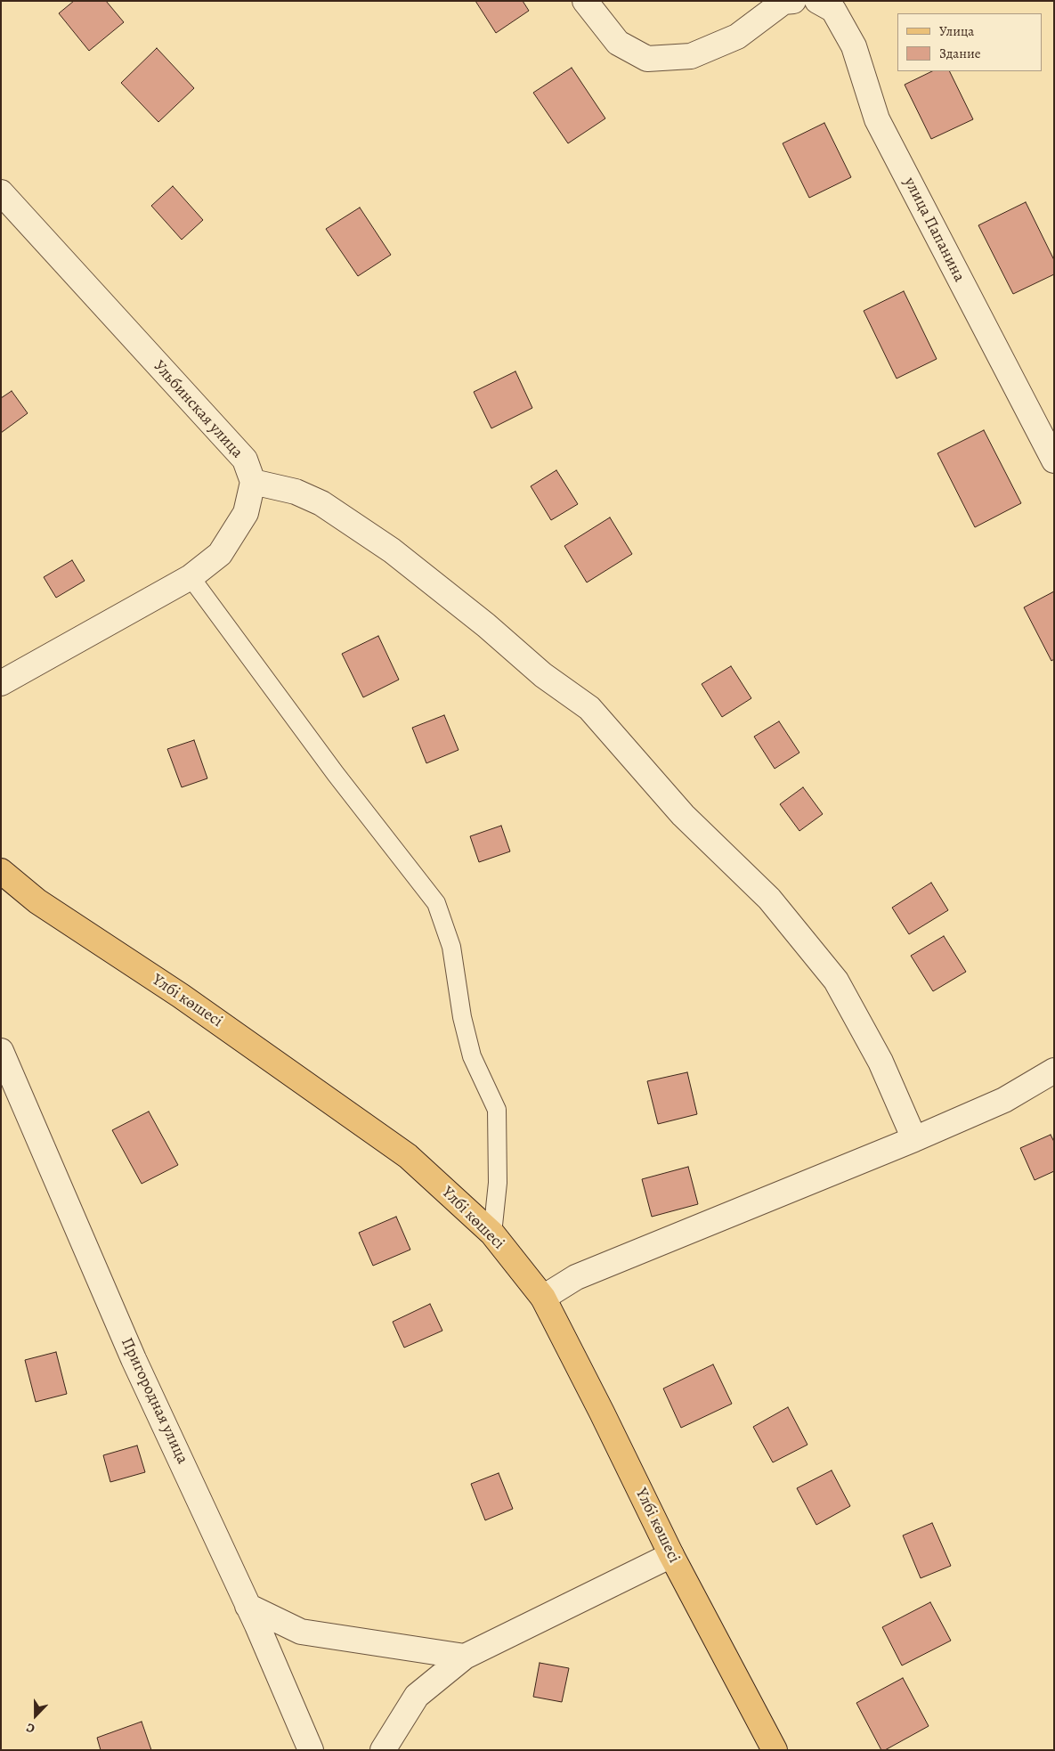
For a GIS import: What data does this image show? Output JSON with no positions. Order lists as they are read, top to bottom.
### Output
{
  "streets": {
    "main road": ["Үлбі көшесі"],
    "street": ["улица Папанина", "Ульбинская улица", "Пригородная улица"]
  },
  "legend": ["Улица", "Здание"],
  "north": "bottom"
}
